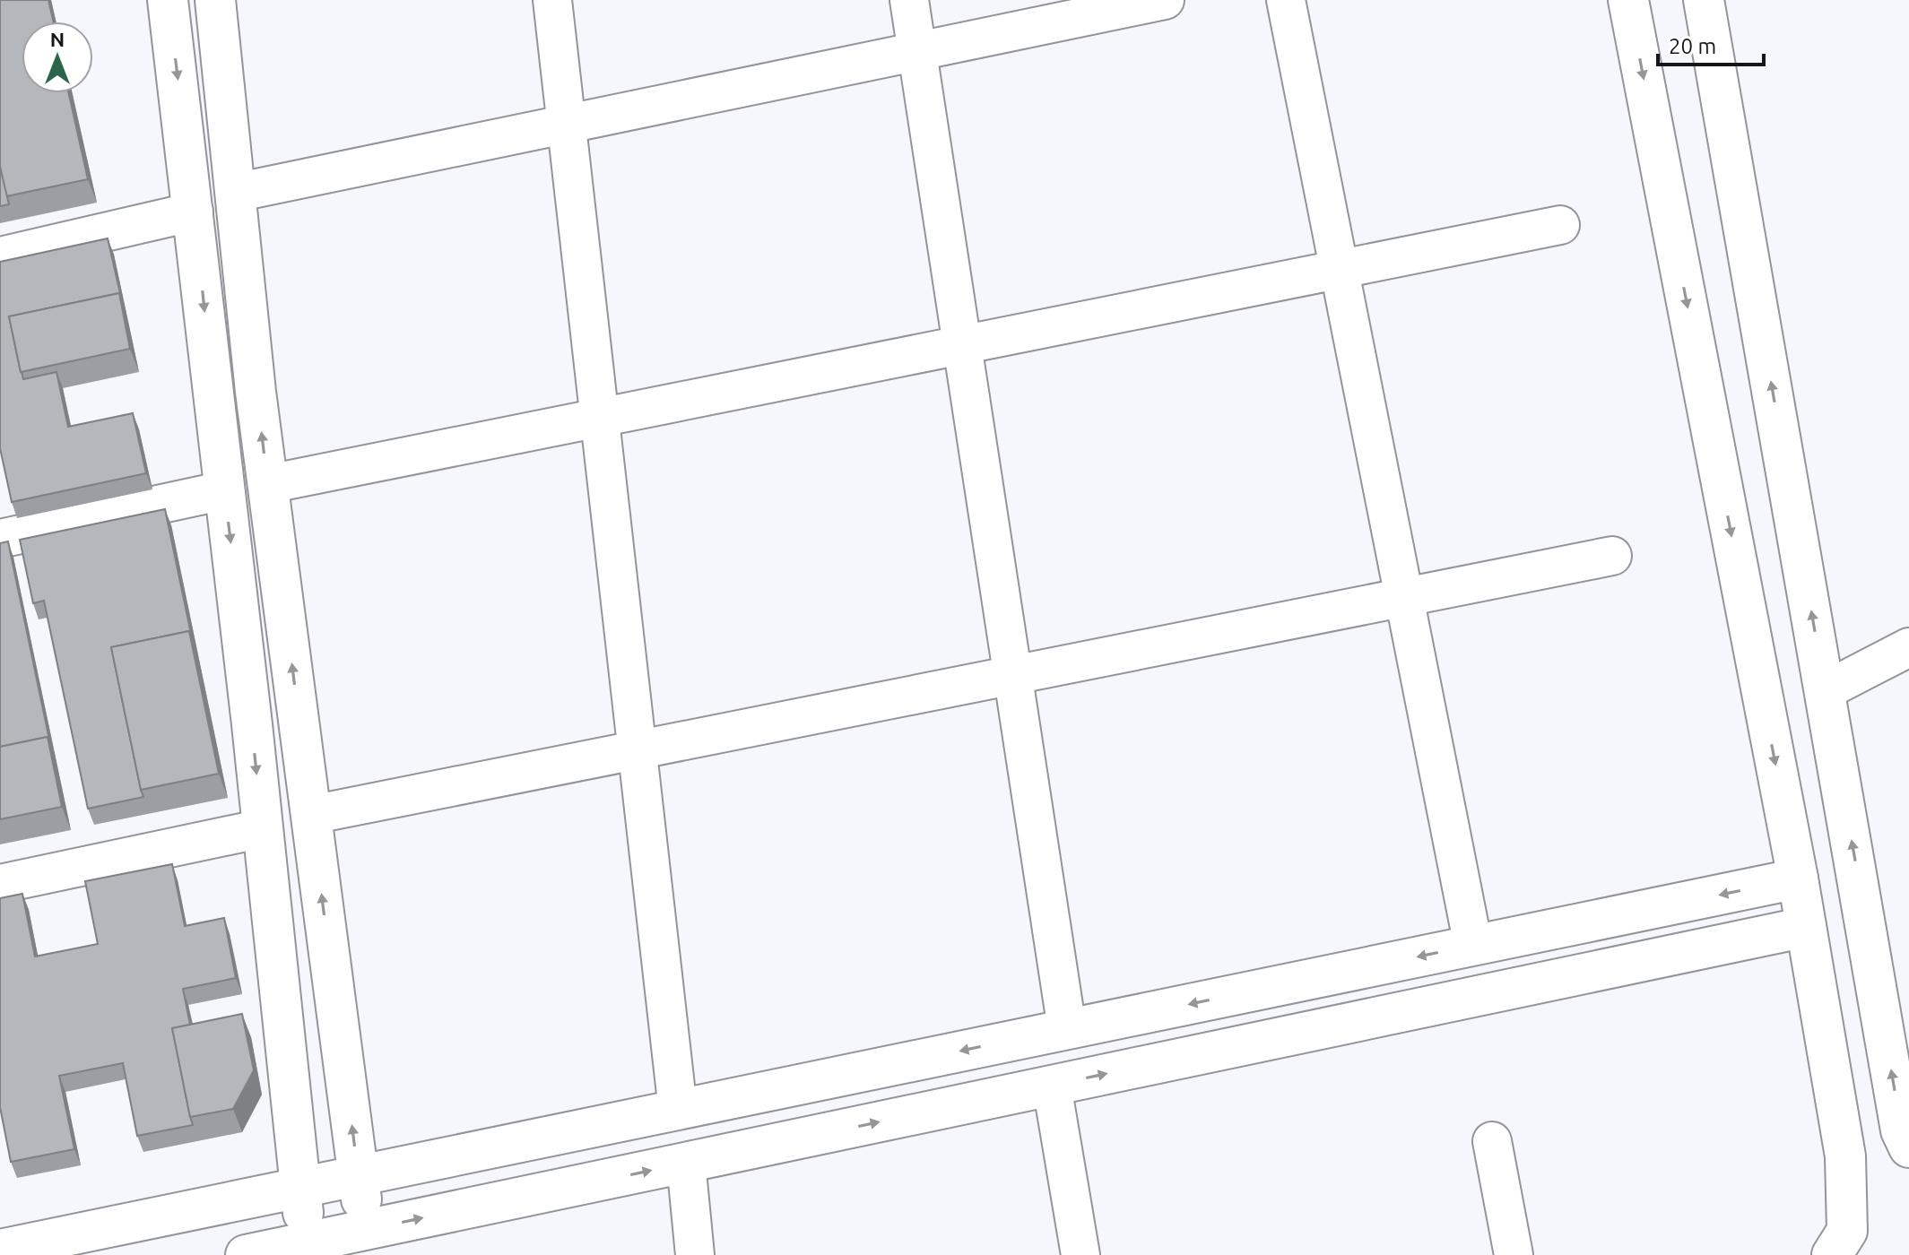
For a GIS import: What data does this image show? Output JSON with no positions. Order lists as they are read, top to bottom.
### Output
{
  "scale_bar": "20 m",
  "north": "top"
}
